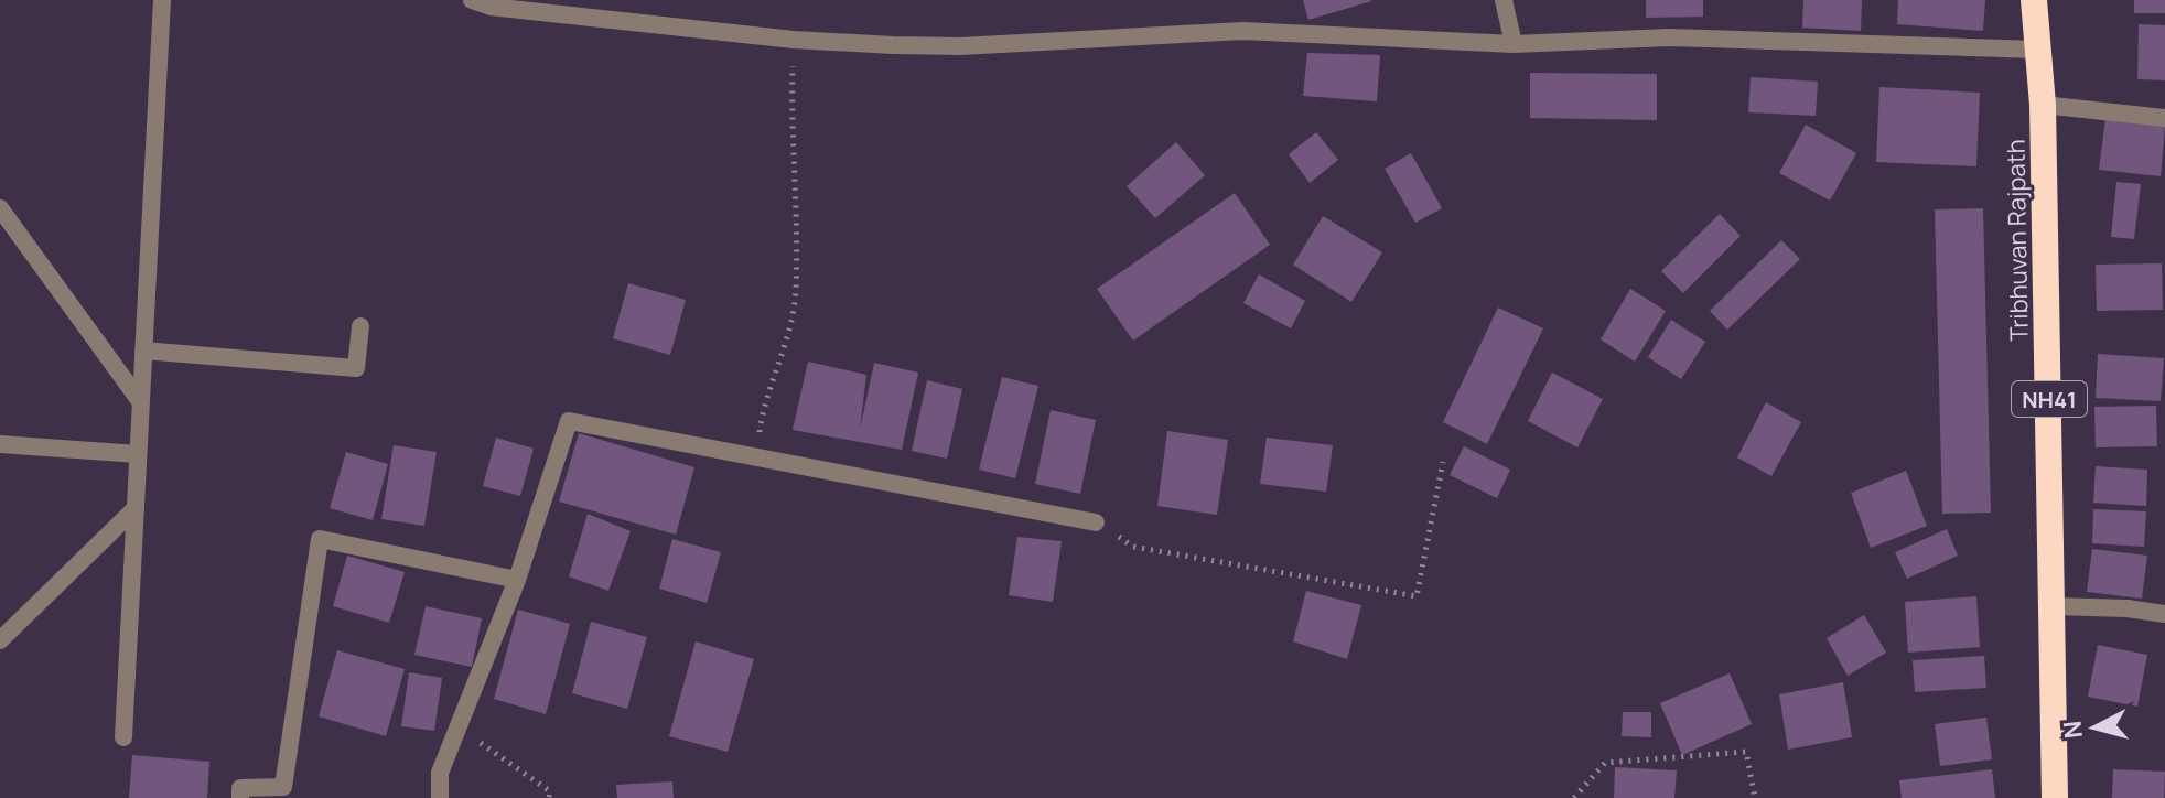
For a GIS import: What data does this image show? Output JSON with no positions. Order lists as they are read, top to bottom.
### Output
{
  "streets": {
    "highway": ["Tribhuvan Rajpath", "NH41"]
  },
  "north": "left"
}
